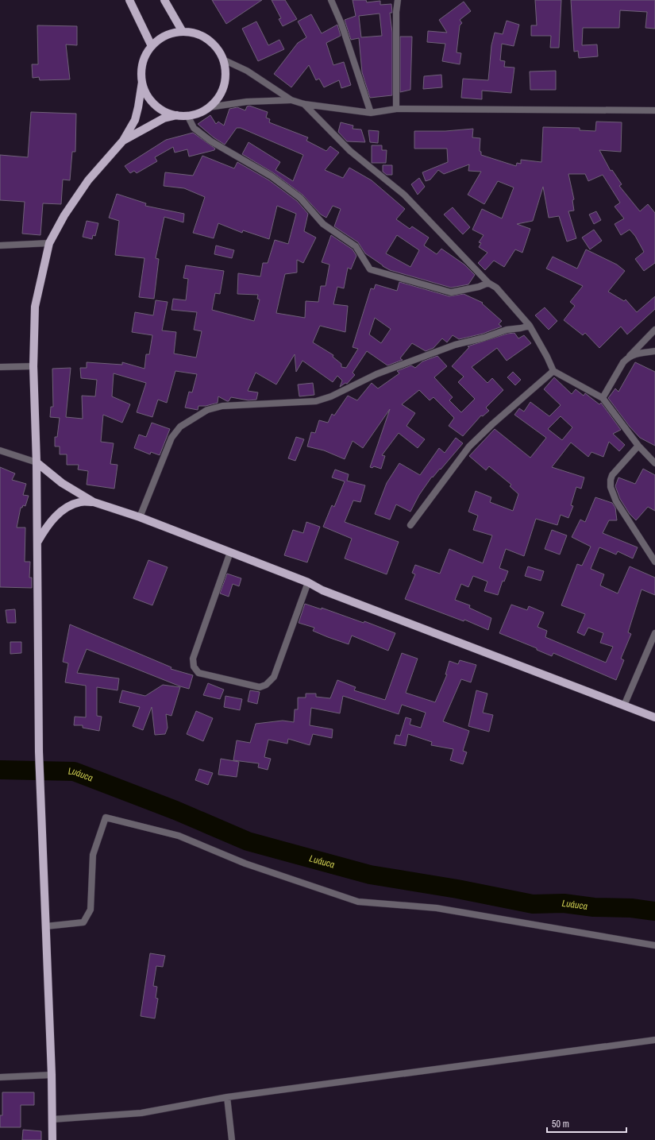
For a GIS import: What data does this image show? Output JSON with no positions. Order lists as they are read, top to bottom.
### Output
{
  "water": ["Luáuca"],
  "scale_bar": "50 m"
}
